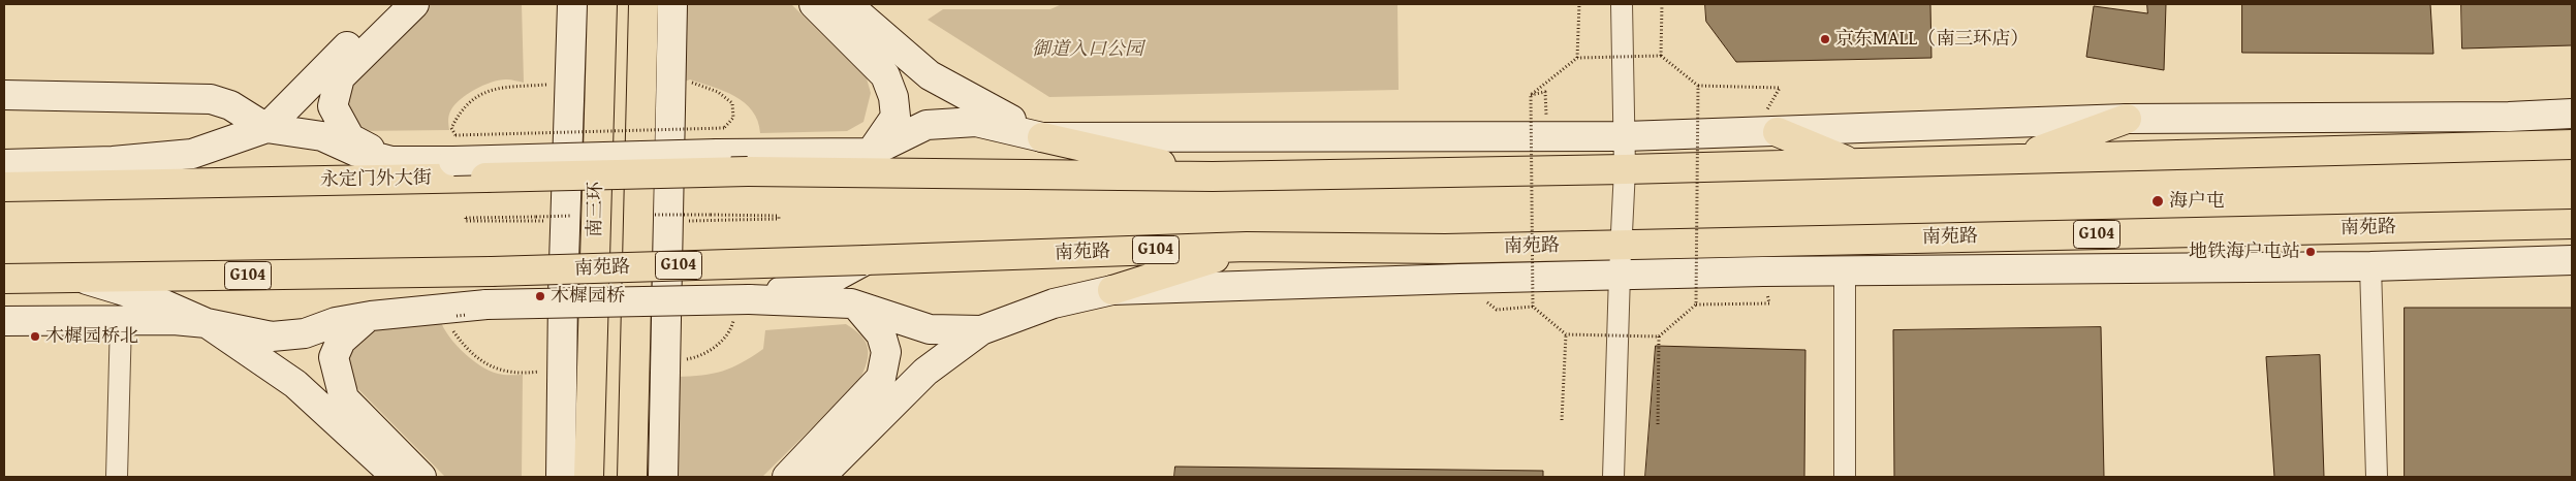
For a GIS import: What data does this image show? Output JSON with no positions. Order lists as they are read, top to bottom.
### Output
{
  "streets": {
    "highway": [
      "永定门外大街",
      "南三环",
      "南苑路",
      "G104"
    ]
  },
  "crossings": [
    ["南苑路", "G104"]
  ],
  "parks": ["御道入口公园"],
  "places": [
    "京东MALL（南三环店）",
    "海户屯",
    "地铁海户屯站",
    "木樨园桥",
    "木樨园桥北"
  ]
}
